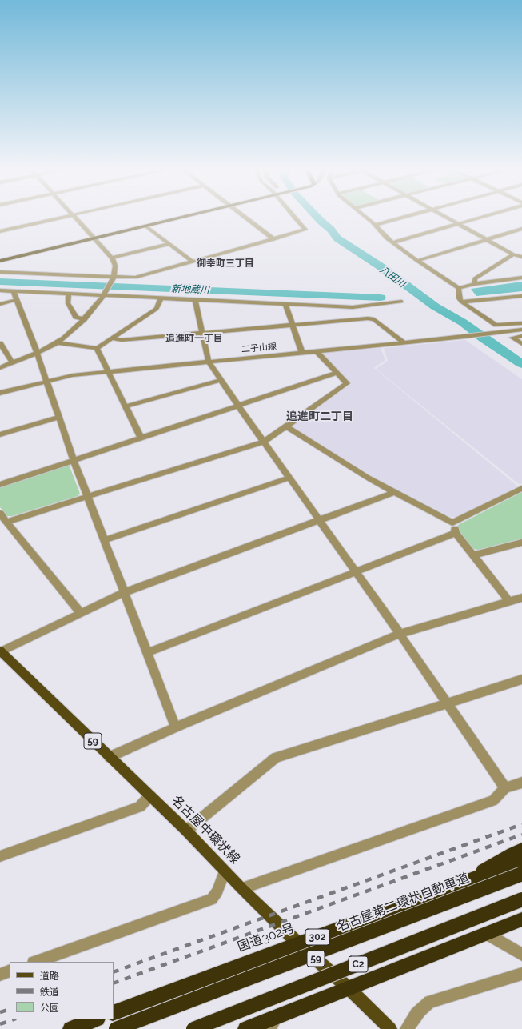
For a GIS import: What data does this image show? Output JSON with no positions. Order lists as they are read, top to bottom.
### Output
{
  "streets": {
    "highway": [
      "名古屋第二環状自動車道",
      "302",
      "国道302号",
      "C2"
    ],
    "main road": ["59", "名古屋中環状線"],
    "street": ["二子山線"]
  },
  "crossings": [
    ["名古屋中環状線", "国道302号"]
  ],
  "districts": ["御幸町三丁目", "追進町一丁目", "追進町二丁目"],
  "water": ["八田川", "新地蔵川"],
  "legend": ["道路", "鉄道", "公園"]
}
